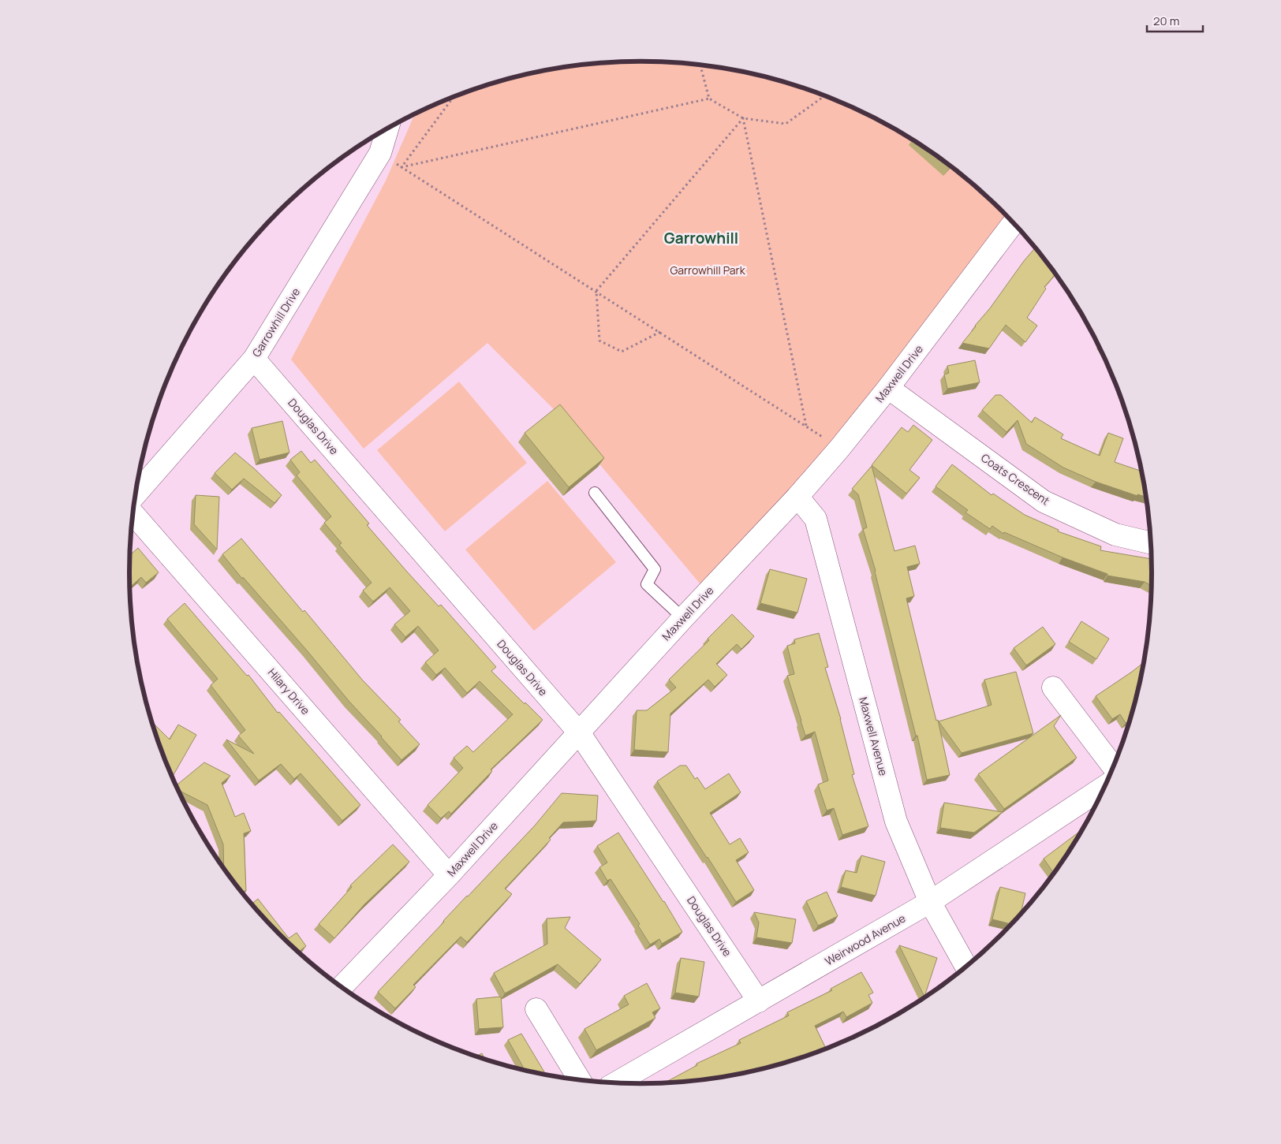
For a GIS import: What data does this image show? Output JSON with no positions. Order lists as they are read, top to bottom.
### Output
{
  "streets": {
    "street": [
      "Garrowhill Drive",
      "Maxwell Drive",
      "Douglas Drive",
      "Coats Crescent",
      "Hilary Drive",
      "Maxwell Avenue",
      "Weirwood Avenue"
    ]
  },
  "crossings": [
    ["Garrowhill Drive", "Douglas Drive"],
    ["Maxwell Drive", "Douglas Drive"],
    ["Maxwell Drive", "Coats Crescent"],
    ["Maxwell Drive", "Hilary Drive"],
    ["Maxwell Drive", "Maxwell Avenue"],
    ["Douglas Drive", "Weirwood Avenue"],
    ["Maxwell Avenue", "Weirwood Avenue"]
  ],
  "districts": ["Garrowhill"],
  "parks": ["Garrowhill Park"],
  "scale_bar": "20 m"
}
